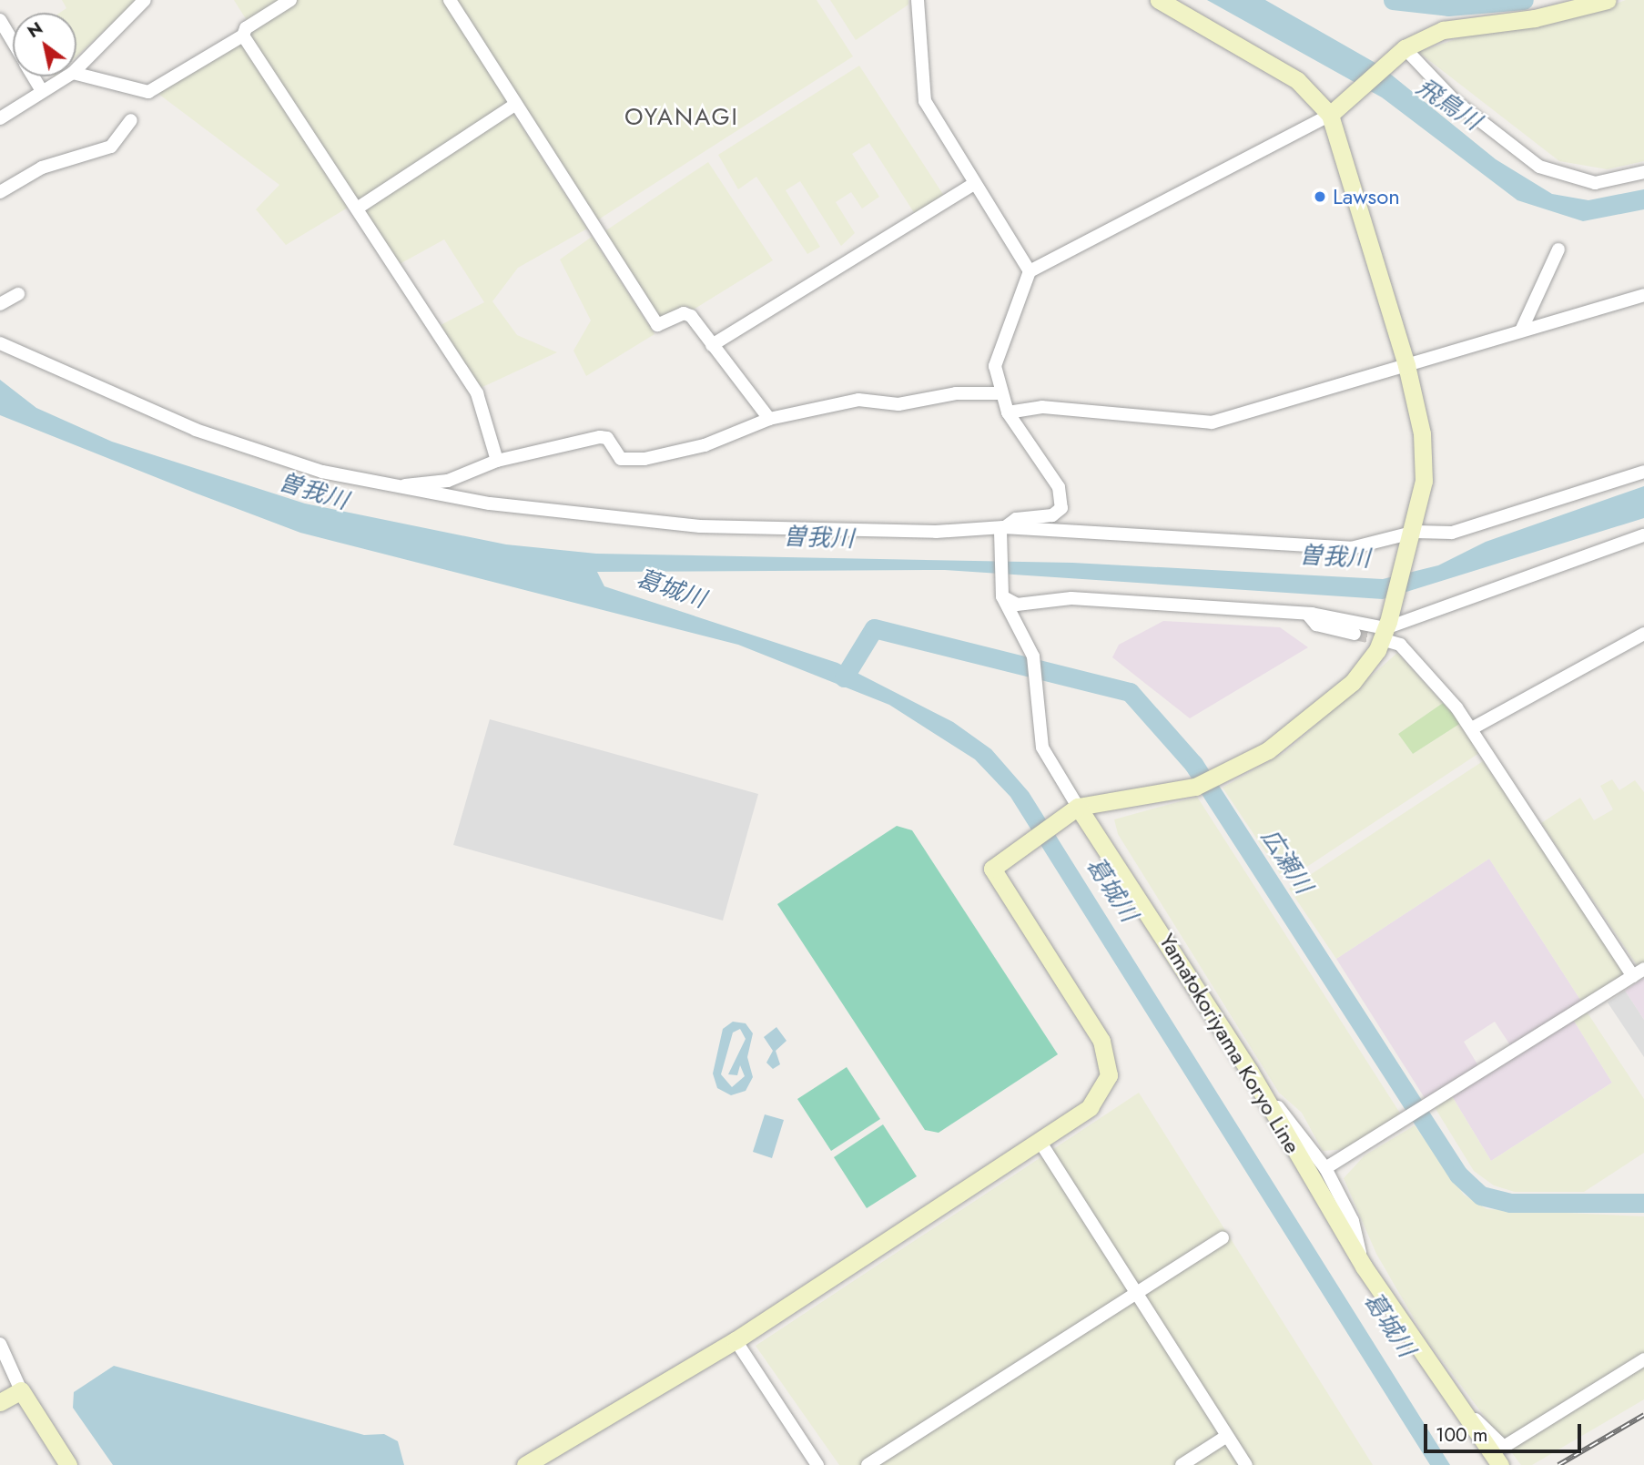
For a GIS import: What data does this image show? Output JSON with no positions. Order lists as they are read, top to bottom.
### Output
{
  "streets": {
    "main road": ["Yamatokoriyama Koryo Line"]
  },
  "districts": ["OYANAGI"],
  "water": [
    "飛鳥川",
    "曽我川",
    "葛城川",
    "広瀬川"
  ],
  "places": ["Lawson"],
  "scale_bar": "100 m",
  "north": "top left"
}
